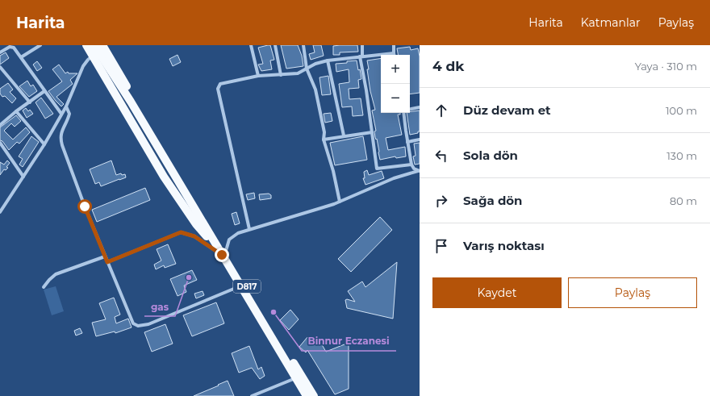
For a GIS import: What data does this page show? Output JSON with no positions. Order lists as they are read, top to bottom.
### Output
{
  "streets": {
    "highway": ["D817"]
  },
  "places": ["gas", "Binnur Eczanesi"],
  "page": {
    "header": "Harita",
    "nav": ["Harita", "Katmanlar", "Paylaş"],
    "heading": ["4 dk", "Yaya · 310 m"],
    "map_buttons": ["+", "−"],
    "list": [
      ["Düz devam et", "100 m"],
      ["Sola dön", "130 m"],
      ["Sağa dön", "80 m"],
      "Varış noktası"
    ],
    "buttons": ["Kaydet", "Paylaş"]
  }
}
